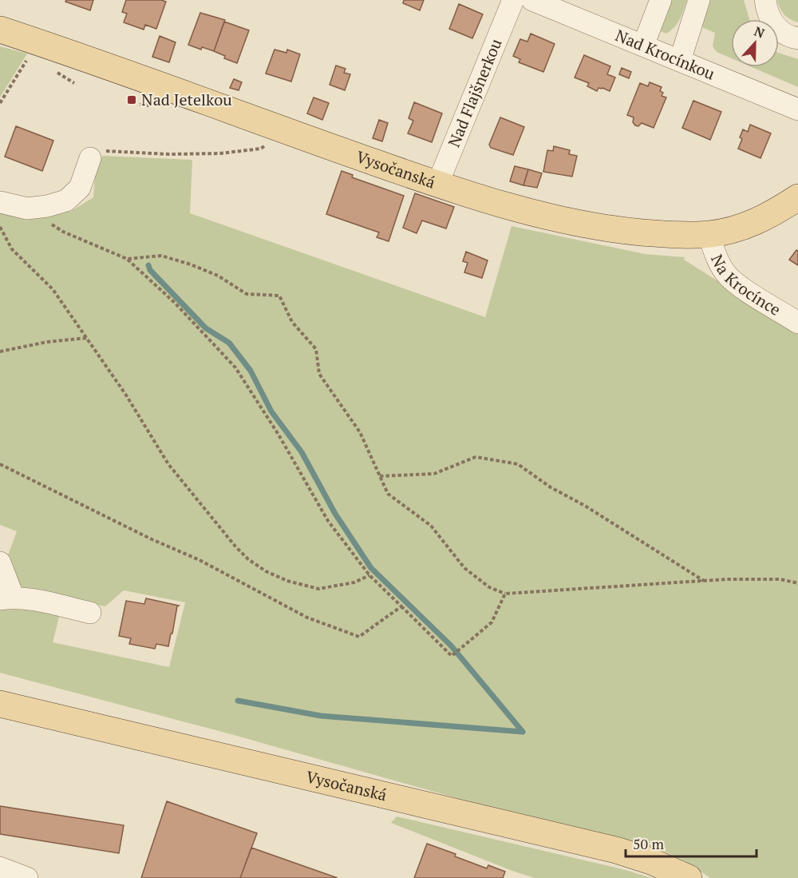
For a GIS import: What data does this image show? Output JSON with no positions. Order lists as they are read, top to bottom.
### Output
{
  "streets": {
    "main road": ["Vysočanská"],
    "street": ["Nad Krocínkou", "Nad Flajšnerkou", "Na Krocínce"]
  },
  "crossings": [
    ["Nad Flajšnerkou", "Vysočanská"],
    ["Vysočanská", "Na Krocínce"]
  ],
  "places": {
    "transit": ["Nad Jetelkou"]
  },
  "scale_bar": "50 m",
  "north": "top"
}
